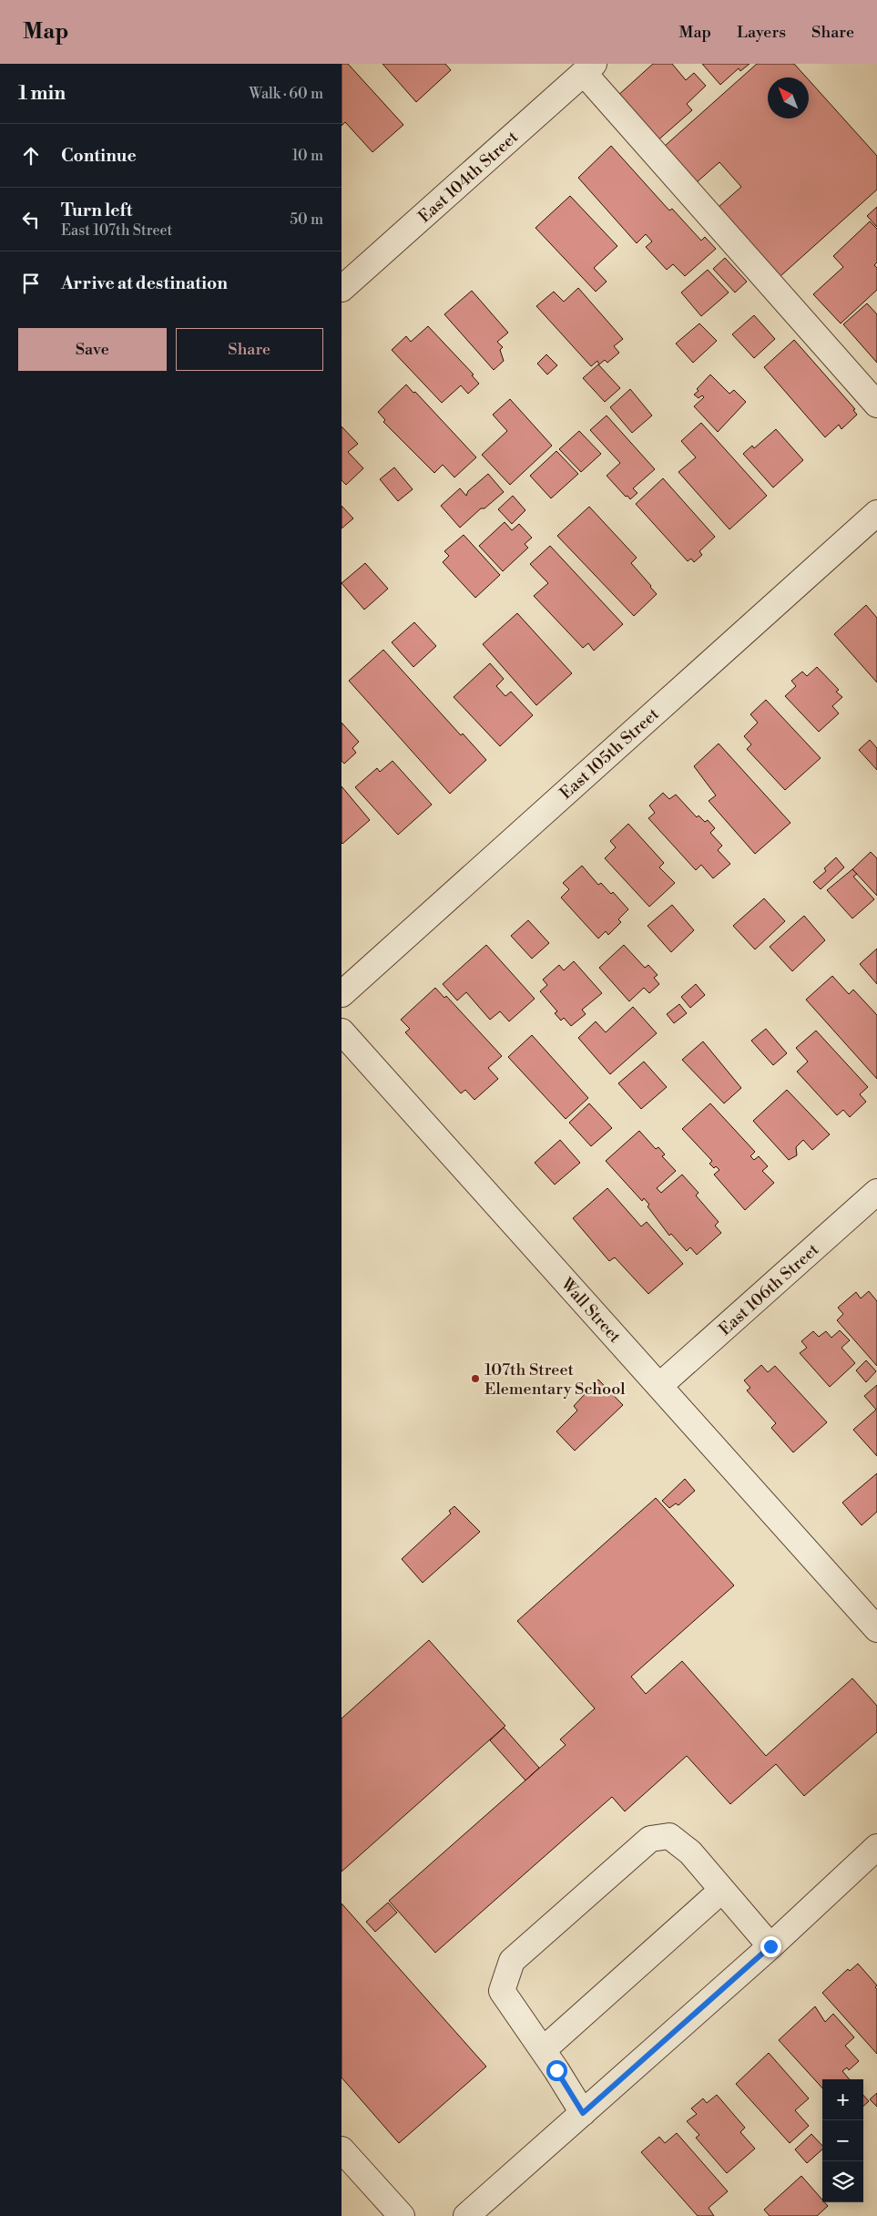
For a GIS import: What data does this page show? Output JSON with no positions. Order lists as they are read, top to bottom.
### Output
{
  "streets": {
    "street": [
      "East 104th Street",
      "East 105th Street",
      "East 106th Street",
      "Wall Street"
    ]
  },
  "crossings": [
    ["East 106th Street", "Wall Street"]
  ],
  "places": ["107th Street Elementary School"],
  "north": "top left",
  "page": {
    "header": "Map",
    "nav": ["Map", "Layers", "Share"],
    "heading": ["1 min", "Walk · 60 m"],
    "list": [
      ["Continue", "10 m"],
      ["Turn left", "East 107th Street", "50 m"],
      "Arrive at destination"
    ],
    "buttons": ["Save", "Share"],
    "map_buttons": ["+", "−"]
  }
}
